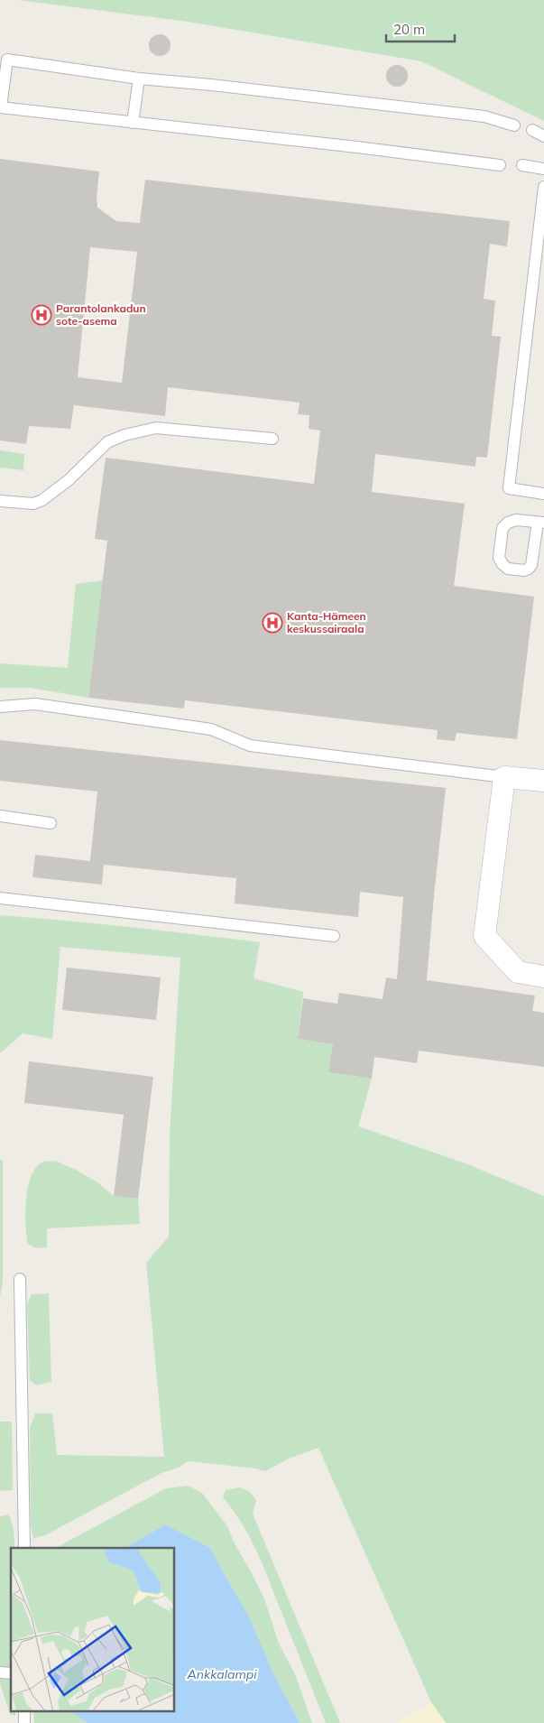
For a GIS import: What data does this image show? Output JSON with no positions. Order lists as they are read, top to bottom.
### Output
{
  "water": ["Ankkalampi"],
  "places": {
    "hospital": ["Parantolankadun sote-asema", "Kanta-Hämeen keskussairaala"]
  },
  "scale_bar": "20 m"
}
